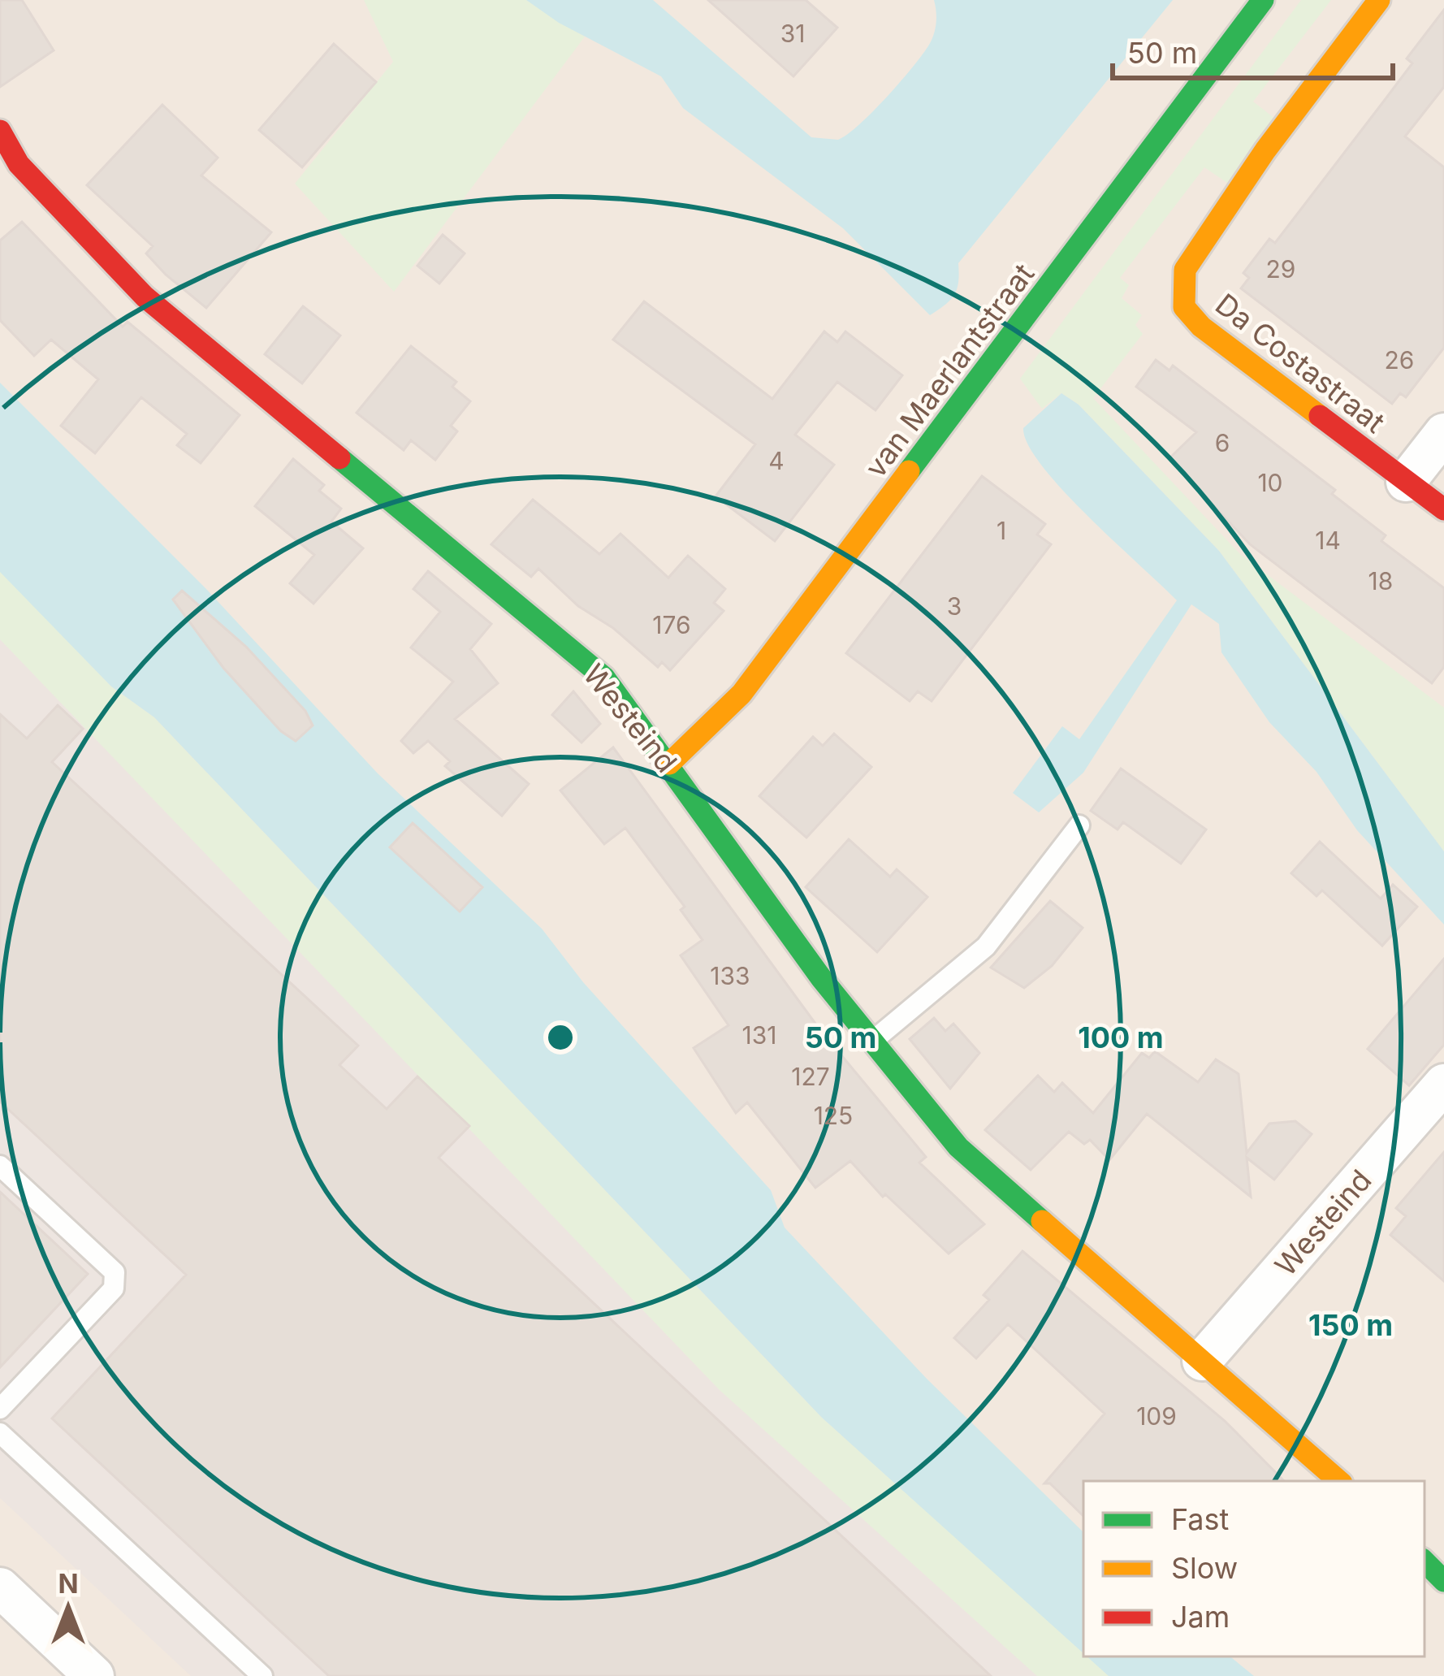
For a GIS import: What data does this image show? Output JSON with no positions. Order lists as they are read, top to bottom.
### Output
{
  "streets": {
    "street": ["Da Costastraat", "van Maerlantstraat", "Westeind"]
  },
  "crossings": [
    ["van Maerlantstraat", "Westeind"]
  ],
  "house_numbers": [
    "31",
    "29",
    "26",
    "6",
    "4",
    "10",
    "1",
    "14",
    "18",
    "3",
    "176",
    "133",
    "131",
    "127",
    "125",
    "109"
  ],
  "legend": ["Fast", "Slow", "Jam"],
  "scale_bar": "50 m",
  "north": "top",
  "rings": ["50 m", "100 m", "150 m"]
}
